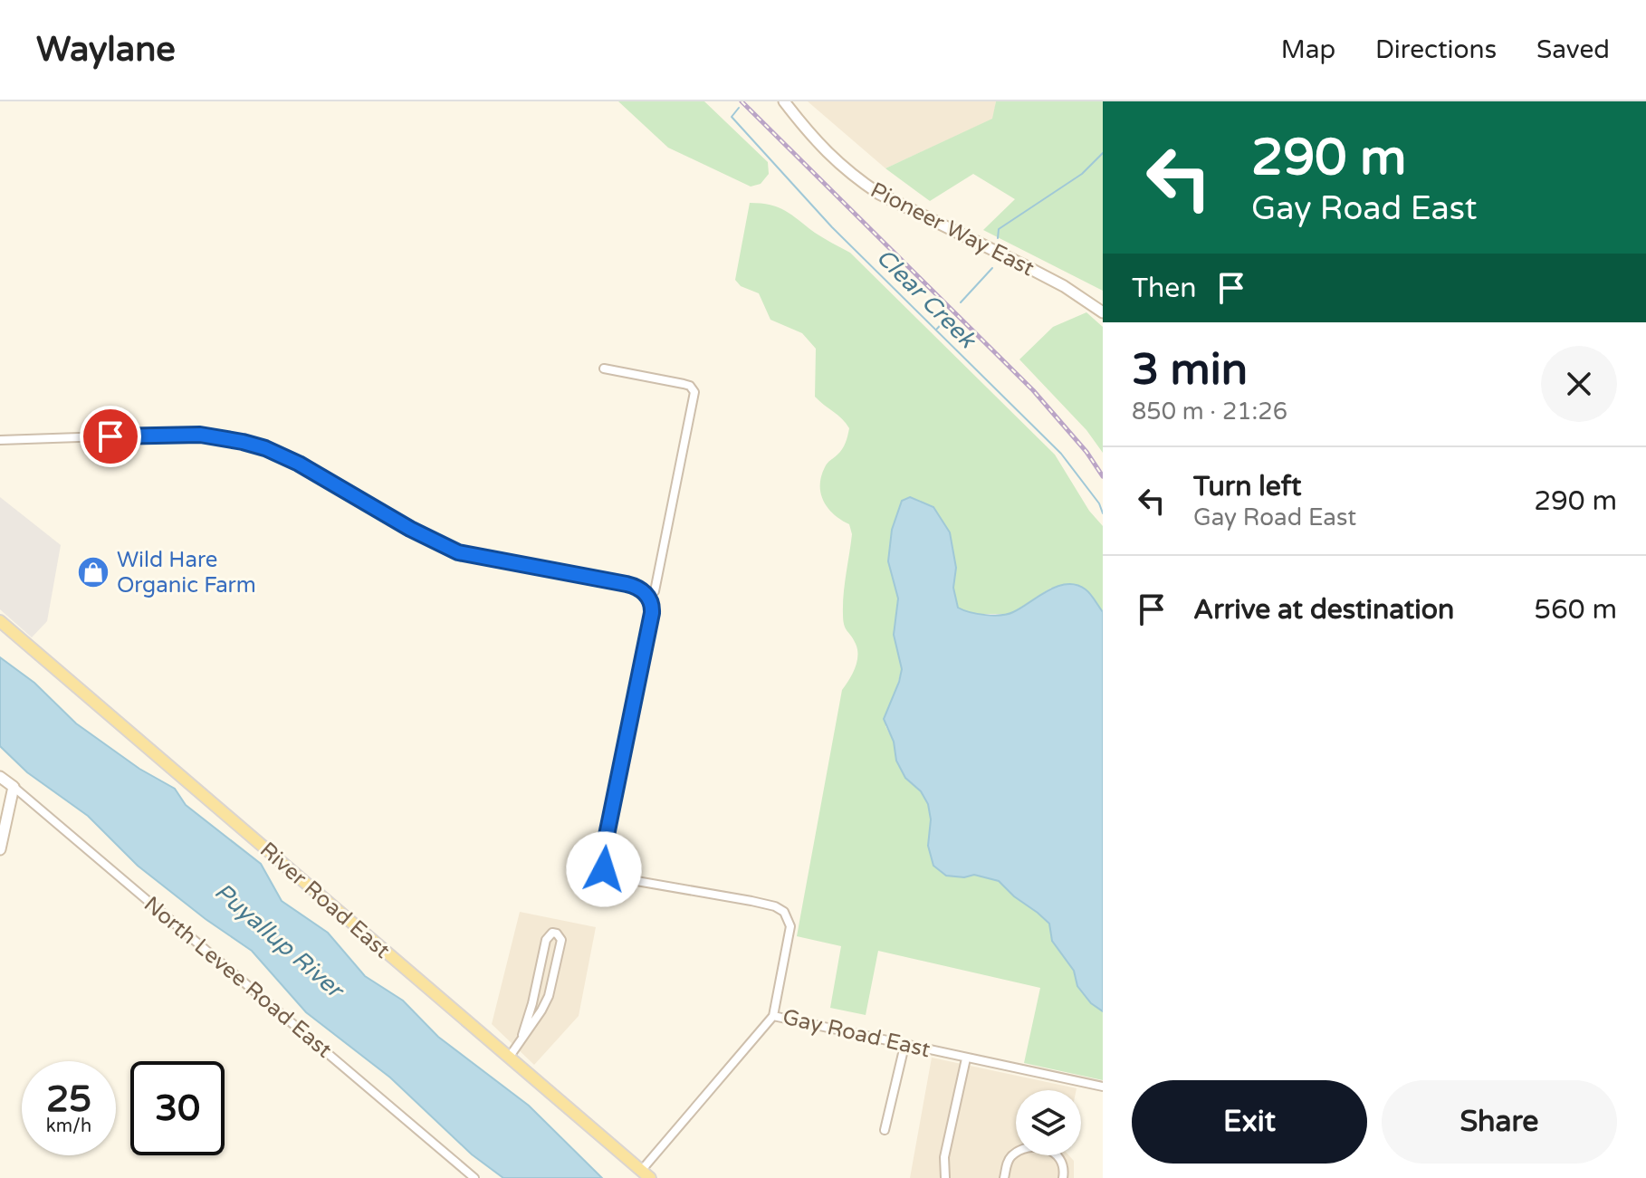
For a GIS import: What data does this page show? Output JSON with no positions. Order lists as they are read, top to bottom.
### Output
{
  "streets": {
    "main road": ["Pioneer Way East", "River Road East", "North Levee Road East"],
    "street": ["Gay Road East"]
  },
  "water": ["Clear Creek", "Puyallup River"],
  "places": {
    "shop": ["Wild Hare Organic Farm"]
  },
  "page": {
    "header": "Waylane",
    "nav": ["Map", "Directions", "Saved"],
    "turn": ["290 m", "Gay Road East"],
    "then": "Then",
    "heading": ["3 min", "850 m · 21:26"],
    "list": [
      {
        "name": "Turn left",
        "note": "Gay Road East",
        "value": "290 m"
      },
      {
        "name": "Arrive at destination",
        "value": "560 m"
      }
    ],
    "speed": "25 km/h",
    "limit": "30",
    "buttons": ["Exit", "Share"]
  }
}
